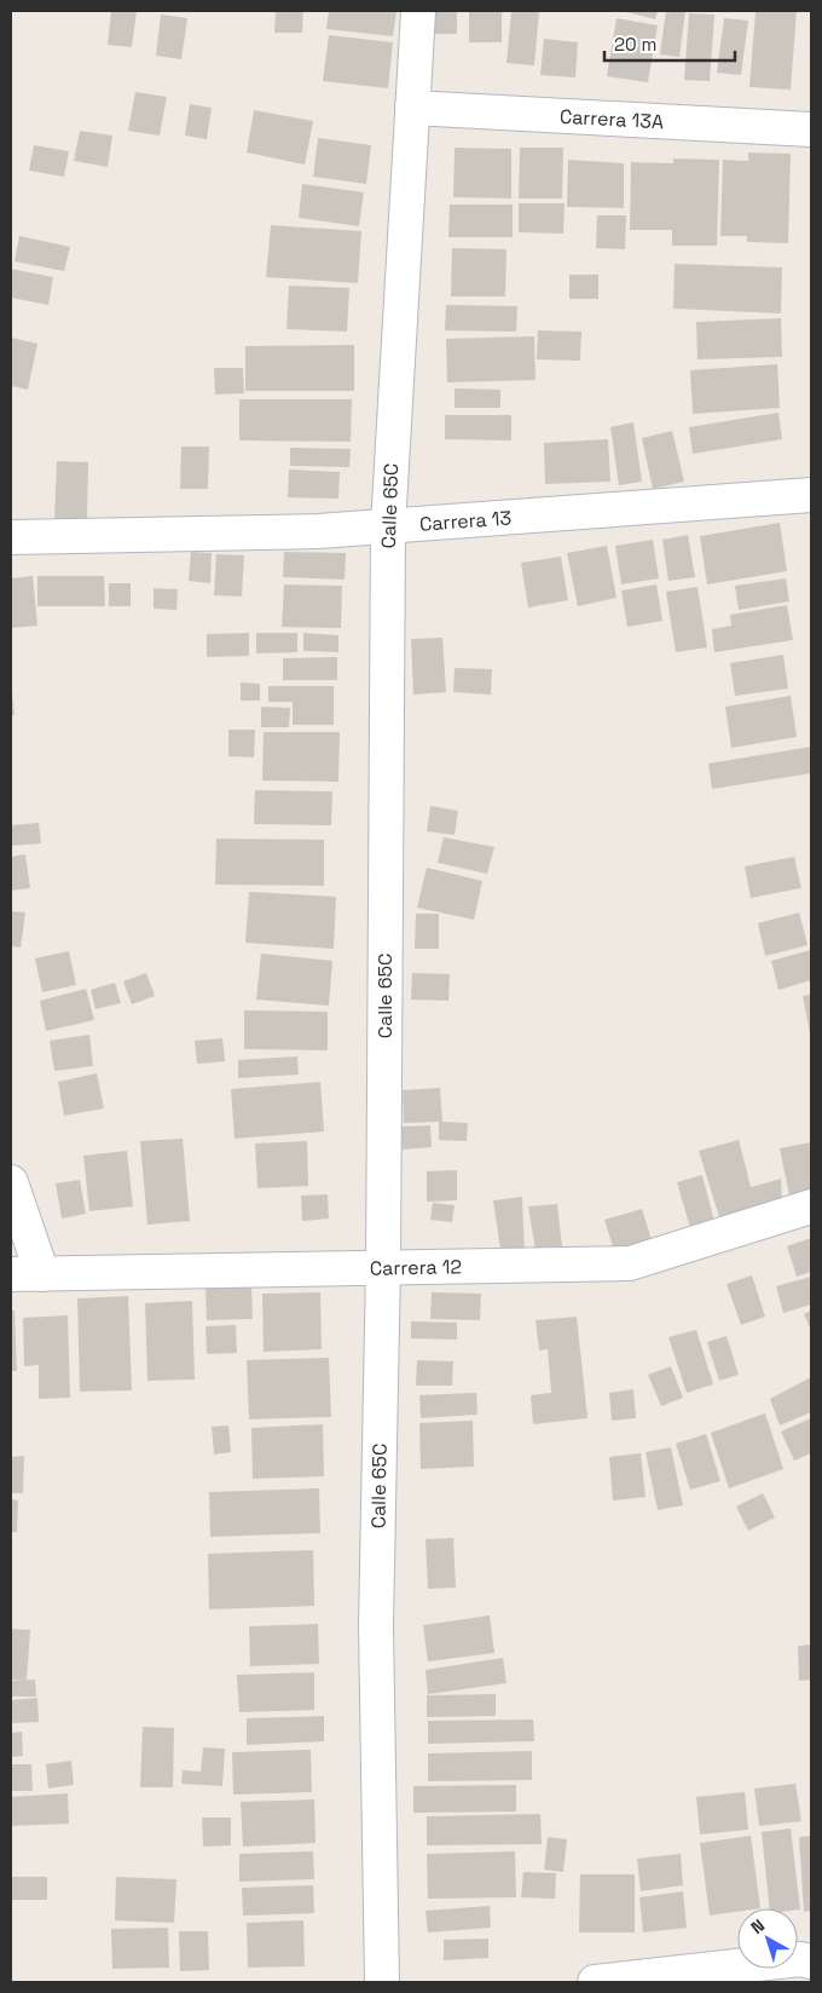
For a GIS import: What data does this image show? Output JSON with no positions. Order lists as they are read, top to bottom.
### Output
{
  "streets": {
    "street": [
      "Carrera 13A",
      "Calle 65C",
      "Carrera 13",
      "Carrera 12"
    ]
  },
  "crossings": [
    ["Carrera 13A", "Calle 65C"],
    ["Calle 65C", "Carrera 13"],
    ["Calle 65C", "Carrera 12"]
  ],
  "scale_bar": "20 m",
  "north": "top left"
}
